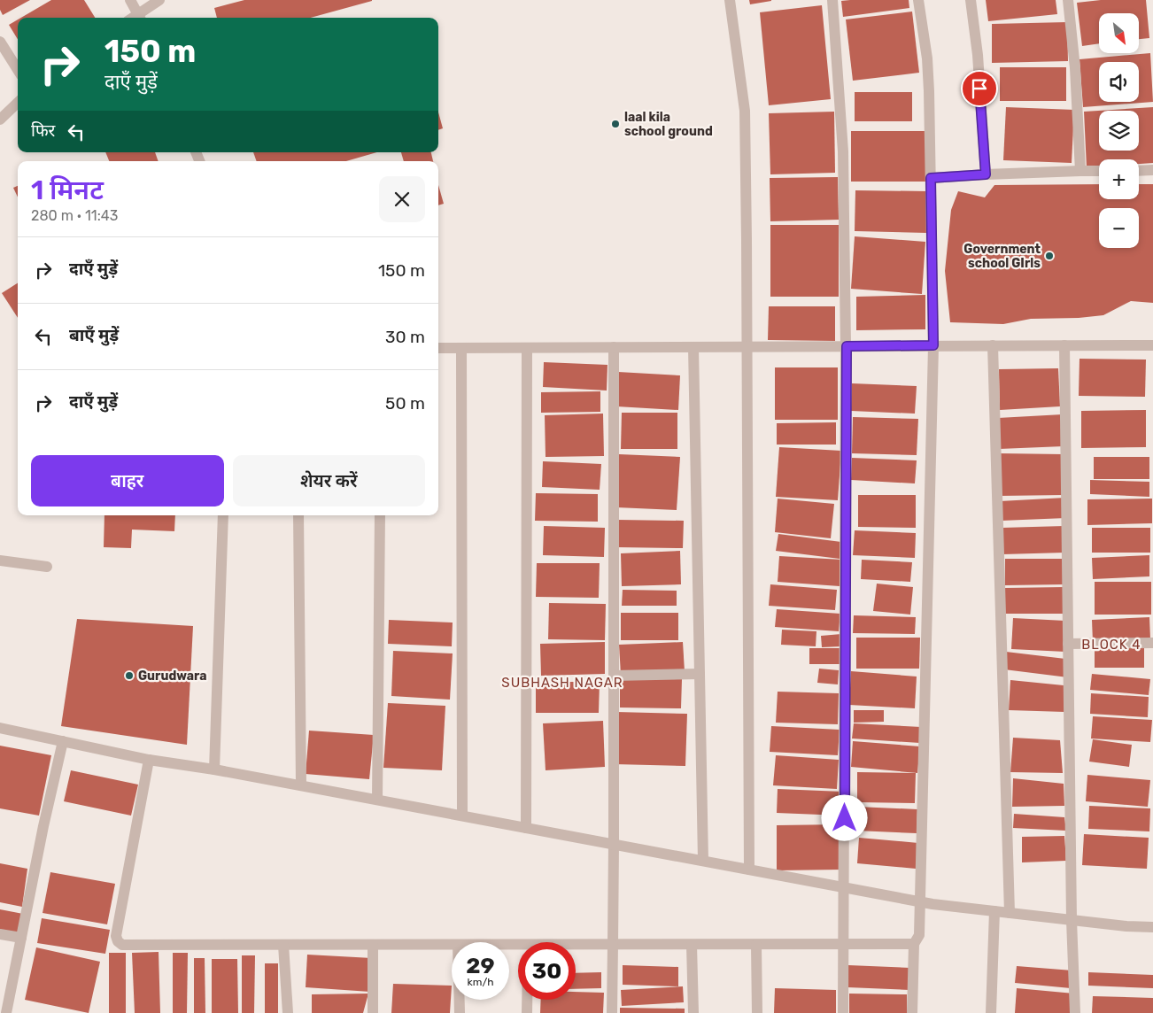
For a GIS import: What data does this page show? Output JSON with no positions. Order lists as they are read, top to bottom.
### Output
{
  "districts": ["BLOCK 4", "SUBHASH NAGAR"],
  "places": ["laal kila school ground", "Government school GIrls", "Gurudwara"],
  "north": "bottom right",
  "page": {
    "map_buttons": ["+", "−"],
    "turn": ["150 m", "दाएँ मुड़ें"],
    "then": "फिर",
    "heading": ["1 मिनट", "280 m · 11:43"],
    "list": [
      {
        "name": "दाएँ मुड़ें",
        "value": "150 m"
      },
      {
        "name": "बाएँ मुड़ें",
        "value": "30 m"
      },
      {
        "name": "दाएँ मुड़ें",
        "value": "50 m"
      }
    ],
    "buttons": ["बाहर", "शेयर करें"],
    "speed": "29 km/h",
    "limit": "30"
  }
}
